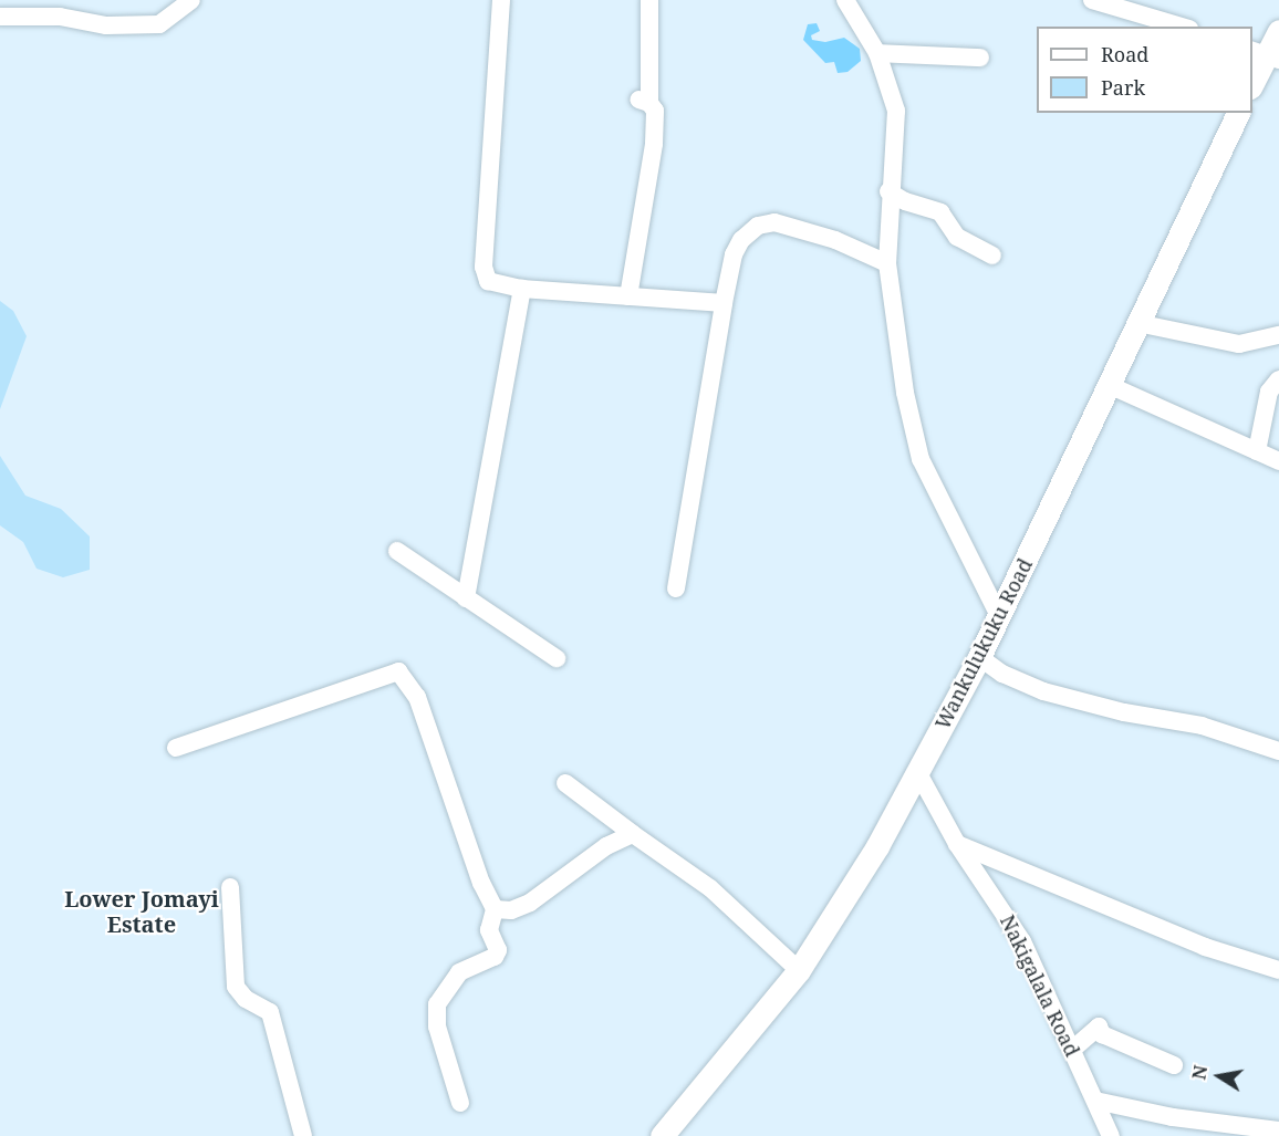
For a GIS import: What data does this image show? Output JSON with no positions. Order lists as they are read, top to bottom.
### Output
{
  "streets": {
    "main road": ["Wankulukuku Road"],
    "street": ["Nakigalala Road"]
  },
  "crossings": [
    ["Wankulukuku Road", "Nakigalala Road"]
  ],
  "districts": ["Lower Jomayi Estate"],
  "legend": ["Road", "Park"],
  "north": "left"
}
